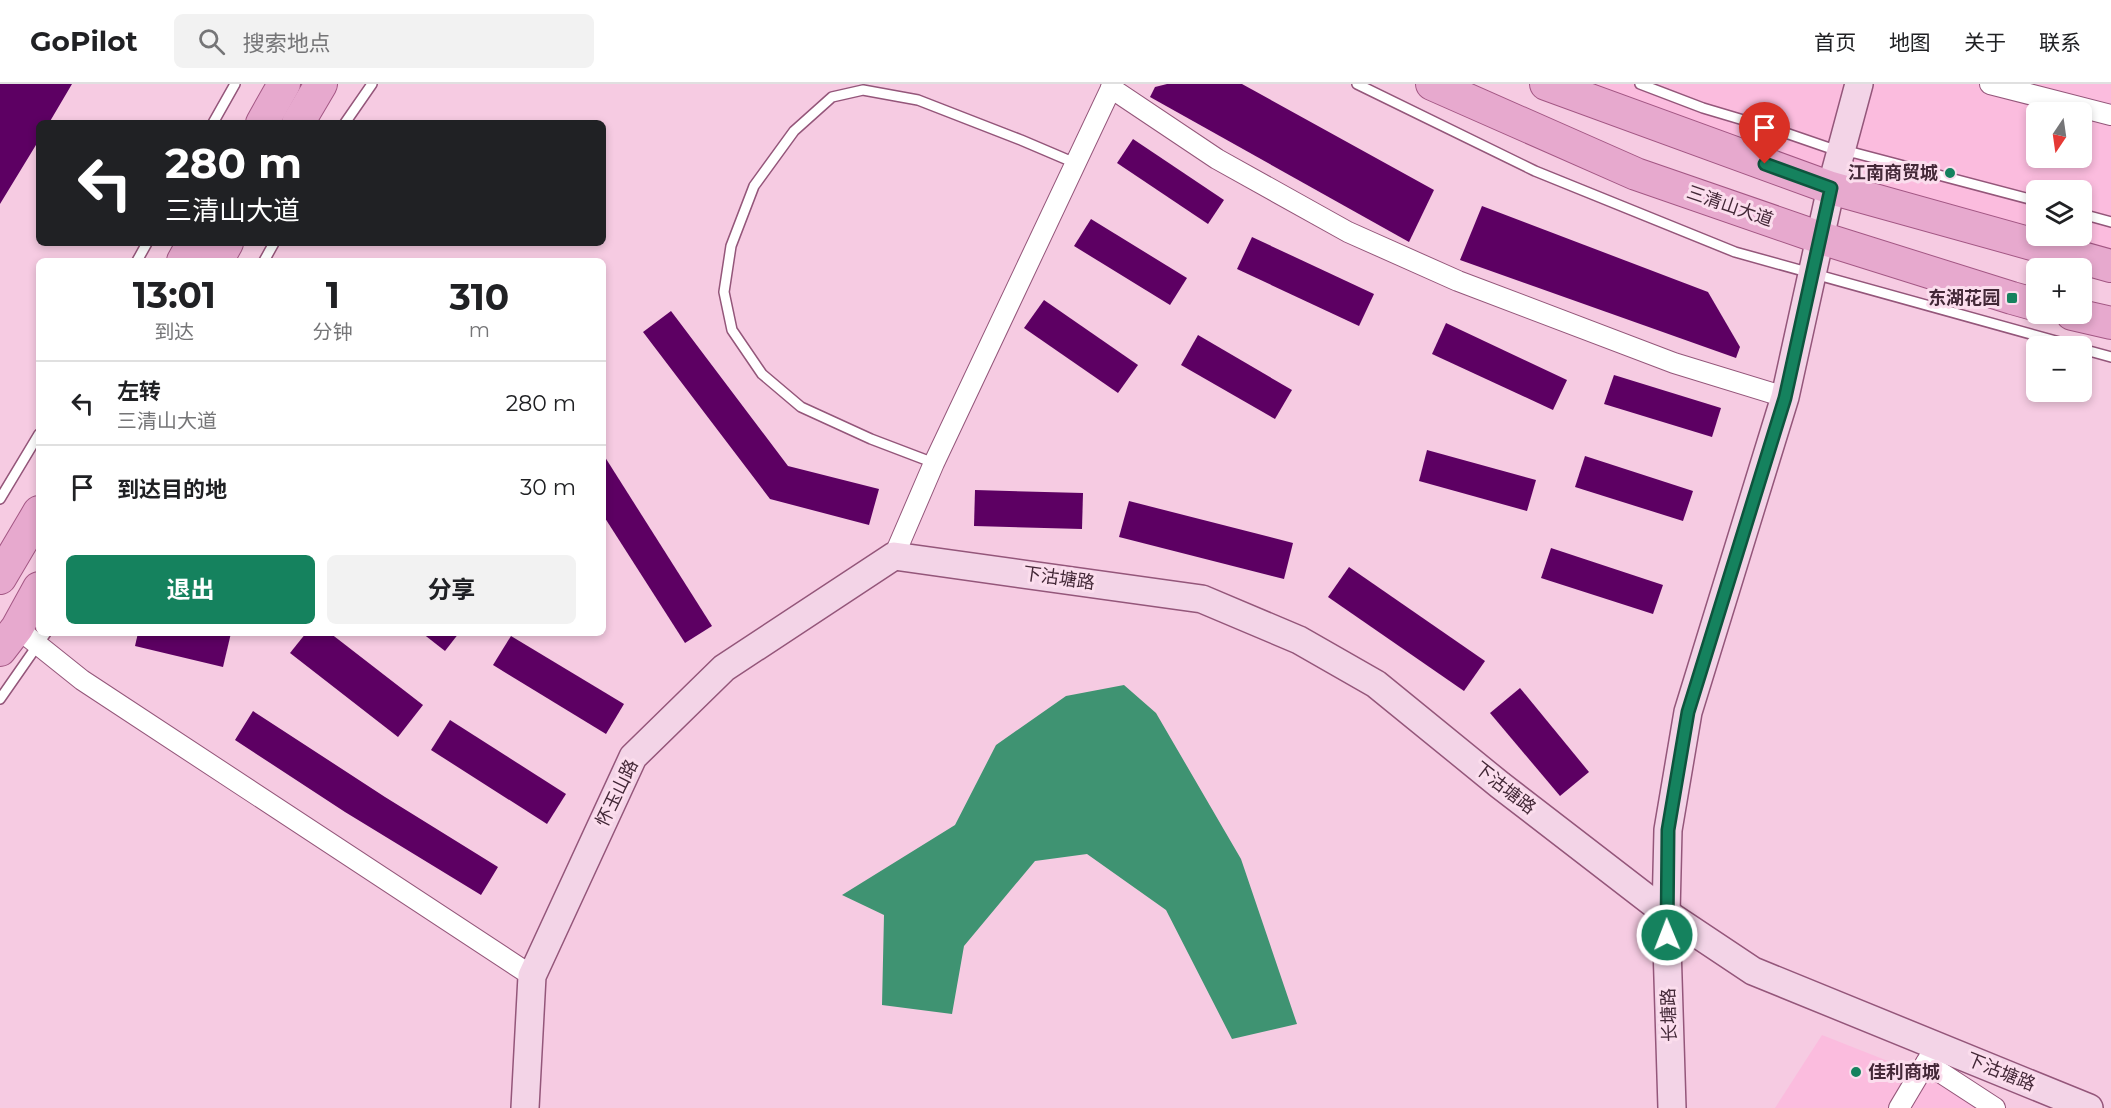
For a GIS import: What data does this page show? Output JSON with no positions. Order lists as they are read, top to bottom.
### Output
{
  "streets": {
    "main road": ["三清山大道"],
    "street": ["下沽塘路", "怀玉山路", "长塘路"]
  },
  "crossings": [
    ["三清山大道", "长塘路"],
    ["下沽塘路", "怀玉山路"],
    ["下沽塘路", "长塘路"]
  ],
  "places": {
    "other": ["江南商贸城", "佳利商城"],
    "transit": ["东湖花园"]
  },
  "north": "bottom",
  "page": {
    "header": "GoPilot",
    "search": "搜索地点",
    "nav": [
      "首页",
      "地图",
      "关于",
      "联系"
    ],
    "map_buttons": ["+", "−"],
    "turn": ["280 m", "三清山大道"],
    "eta": [
      "13:01",
      "到达",
      "1",
      "分钟",
      "310",
      "m"
    ],
    "list": [
      {
        "name": "左转",
        "note": "三清山大道",
        "value": "280 m"
      },
      {
        "name": "到达目的地",
        "value": "30 m"
      }
    ],
    "buttons": ["退出", "分享"]
  }
}
